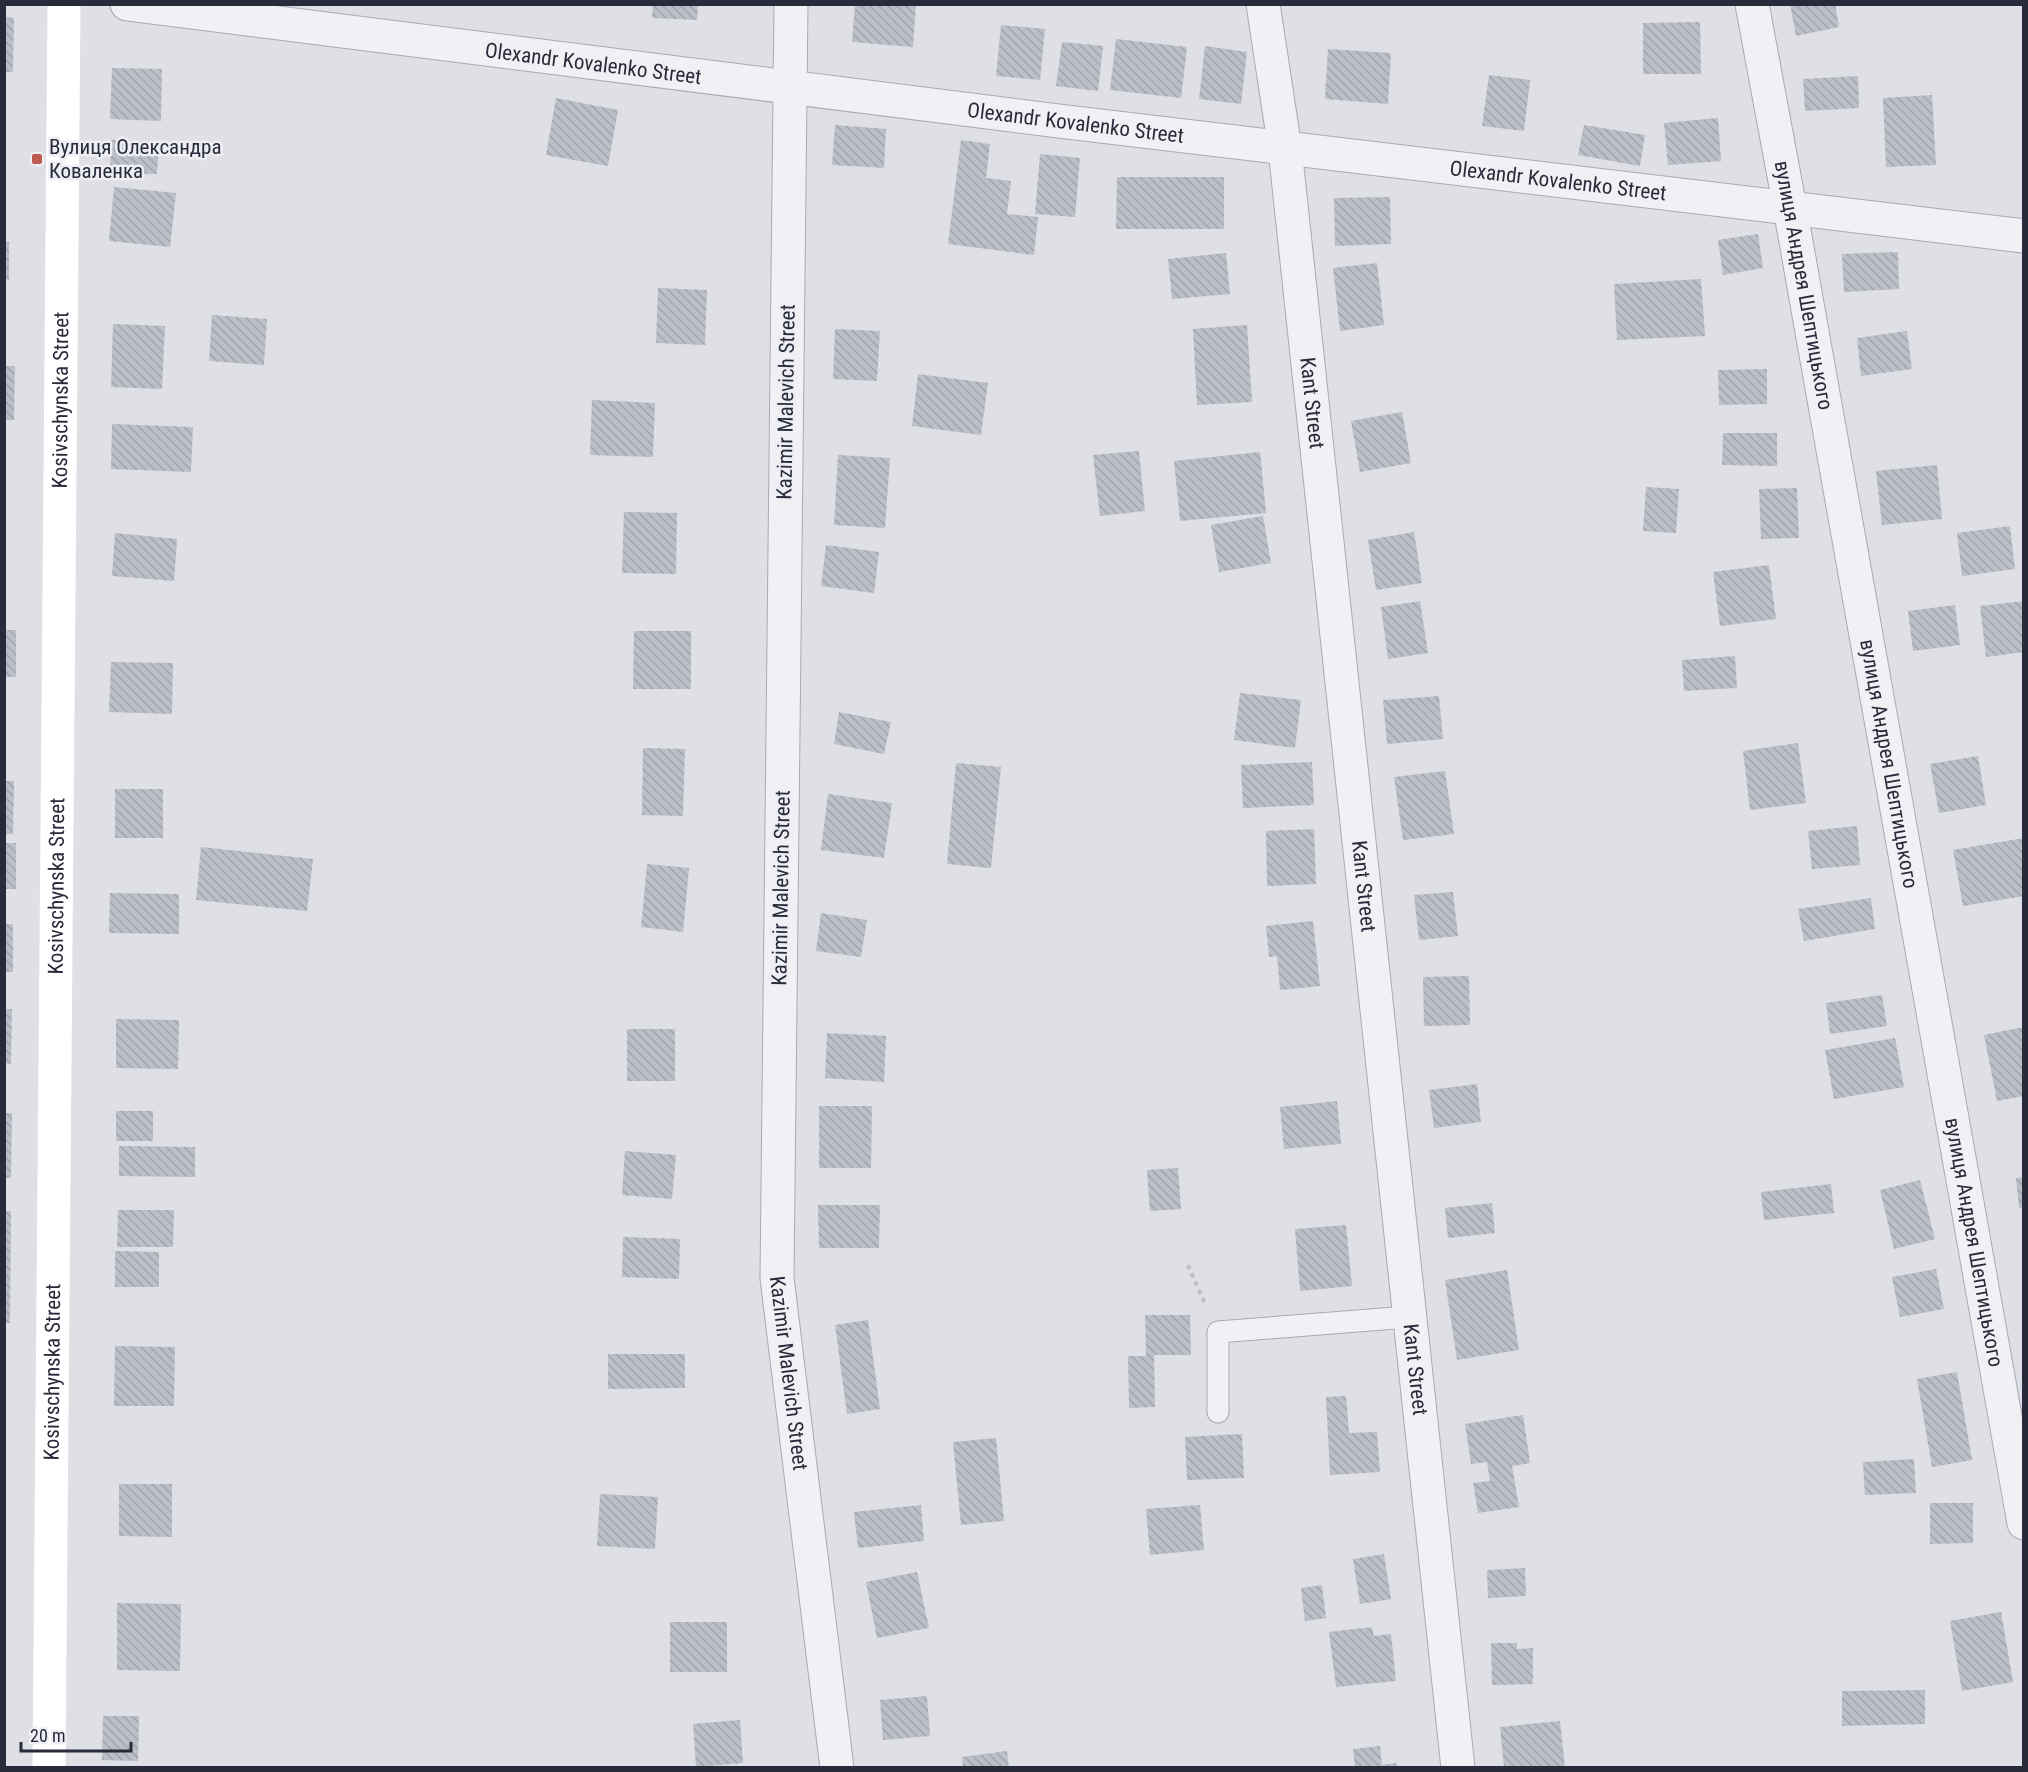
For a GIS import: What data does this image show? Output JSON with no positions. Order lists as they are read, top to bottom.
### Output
{
  "streets": {
    "street": [
      "Olexandr Kovalenko Street",
      "вулиця Андрея Шептицького",
      "Kosivschynska Street",
      "Kazimir Malevich Street",
      "Kant Street"
    ]
  },
  "crossings": [
    ["Olexandr Kovalenko Street", "вулиця Андрея Шептицького"],
    ["Olexandr Kovalenko Street", "Kazimir Malevich Street"],
    ["Olexandr Kovalenko Street", "Kant Street"]
  ],
  "places": {
    "transit": ["Вулиця Олександра Коваленка"]
  },
  "scale_bar": "20 m"
}
